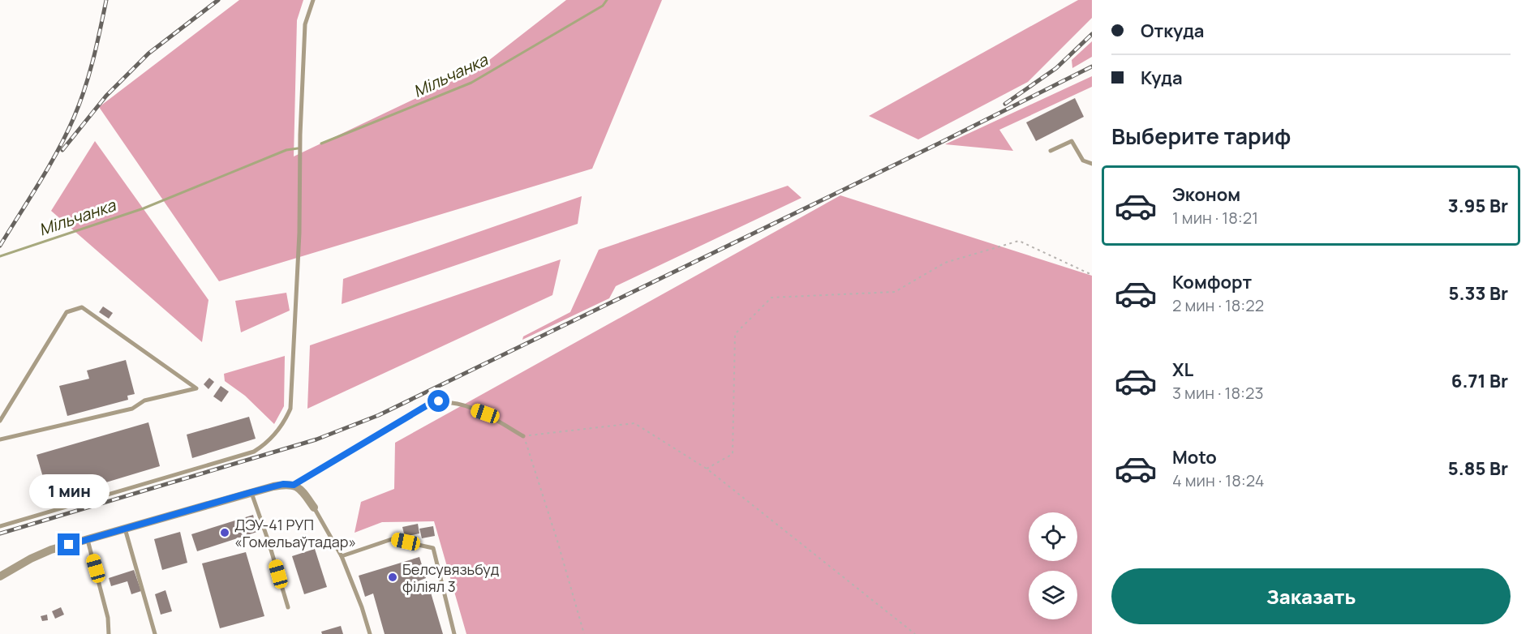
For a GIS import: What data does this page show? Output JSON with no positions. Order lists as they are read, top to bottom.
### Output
{
  "water": ["Мільчанка"],
  "places": ["ДЭУ-41 РУП «Гомельаўтадар»", "Белсувязьбуд філіял 3"],
  "page": {
    "banner": ["Откуда", "Куда"],
    "heading": "Выберите тариф",
    "list": [
      {
        "name": "Эконом",
        "note": "1 мин · 18:21",
        "value": "3.95 Br"
      },
      {
        "name": "Комфорт",
        "note": "2 мин · 18:22",
        "value": "5.33 Br"
      },
      {
        "name": "XL",
        "note": "3 мин · 18:23",
        "value": "6.71 Br"
      },
      {
        "name": "Moto",
        "note": "4 мин · 18:24",
        "value": "5.85 Br"
      }
    ],
    "bubble": "1 мин",
    "buttons": "Заказать"
  }
}
